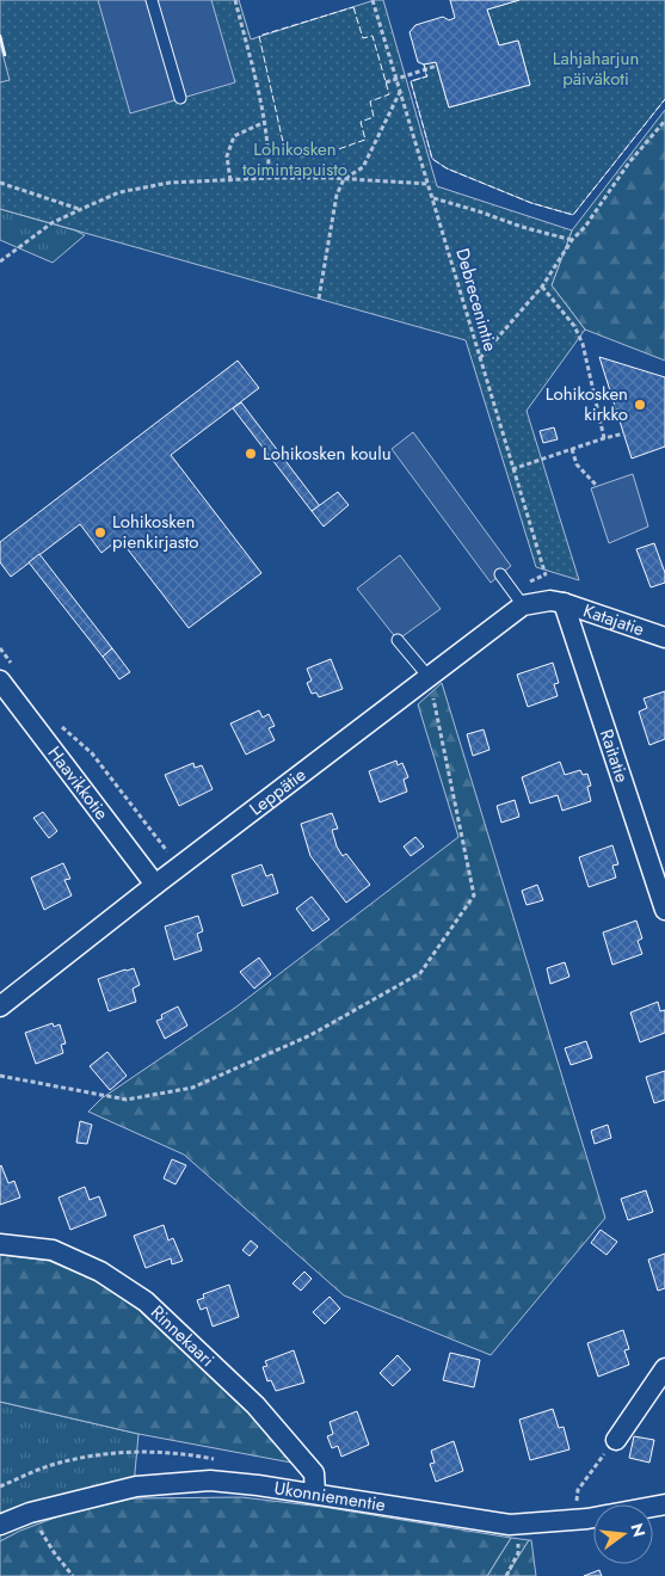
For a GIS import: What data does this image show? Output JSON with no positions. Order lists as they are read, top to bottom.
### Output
{
  "streets": {
    "street": [
      "Katajatie",
      "Raitatie",
      "Haavikkotie",
      "Leppätie",
      "Rinnekaari",
      "Ukonniementie"
    ],
    "path": ["Debrecenintie"]
  },
  "crossings": [
    ["Debrecenintie", "Katajatie"],
    ["Debrecenintie", "Raitatie"],
    ["Katajatie", "Raitatie"],
    ["Haavikkotie", "Leppätie"],
    ["Rinnekaari", "Ukonniementie"]
  ],
  "parks": ["Lahjaharjun päiväkoti", "Lohikosken toimintapuisto"],
  "places": ["Lohikosken kirkko", "Lohikosken koulu", "Lohikosken pienkirjasto"],
  "north": "right"
}
